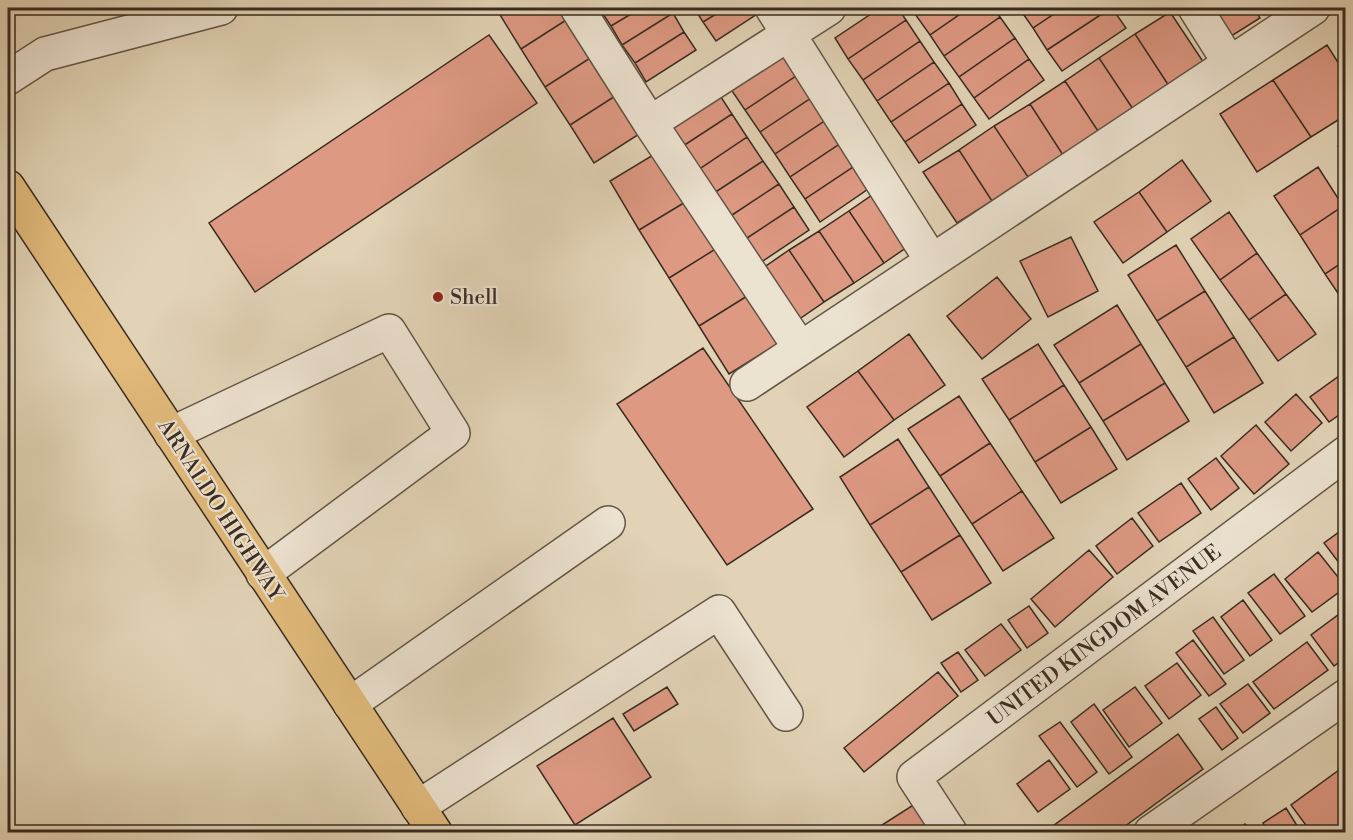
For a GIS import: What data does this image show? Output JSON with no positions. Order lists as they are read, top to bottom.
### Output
{
  "streets": {
    "main road": ["ARNALDO HIGHWAY"],
    "street": ["UNITED KINGDOM AVENUE"]
  },
  "places": ["Shell"]
}
